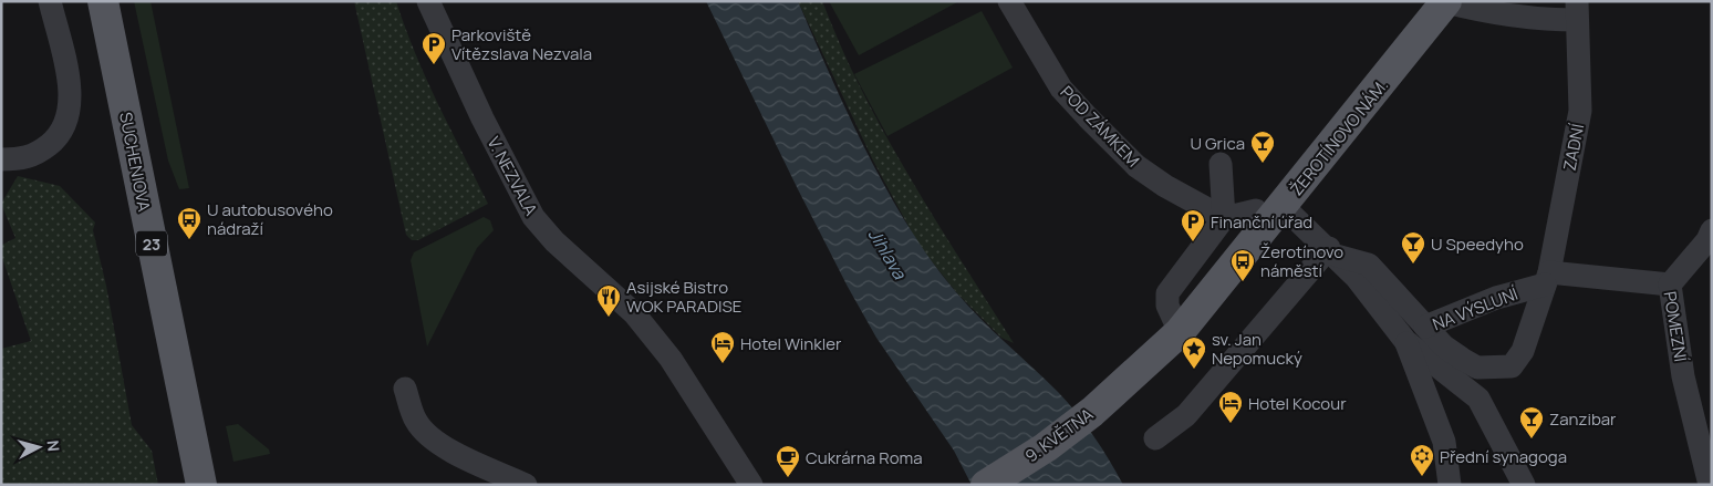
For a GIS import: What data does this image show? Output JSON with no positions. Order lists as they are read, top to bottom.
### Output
{
  "streets": {
    "main road": [
      "ŽEROTÍNOVO NÁM.",
      "SUCHENIOVA",
      "23",
      "9. KVĚTNA"
    ],
    "street": [
      "POD ZÁMKEM",
      "ZADNÍ",
      "V. NEZVALA",
      "NA VÝSLUNÍ",
      "POMEZNÍ"
    ]
  },
  "crossings": [
    ["ŽEROTÍNOVO NÁM.", "ZADNÍ"],
    ["ŽEROTÍNOVO NÁM.", "9. KVĚTNA"],
    ["ZADNÍ", "NA VÝSLUNÍ"],
    ["ZADNÍ", "POMEZNÍ"],
    ["NA VÝSLUNÍ", "POMEZNÍ"]
  ],
  "water": ["Jihlava"],
  "places": {
    "parking": ["Parkoviště Vítězslava Nezvala", "Finanční úřad"],
    "bar": ["U Grica", "U Speedyho", "Zanzibar"],
    "bus stop": ["U autobusového nádraží", "Žerotínovo náměstí"],
    "restaurant": ["Asijské Bistro WOK PARADISE"],
    "hotel": ["Hotel Winkler", "Hotel Kocour"],
    "place": ["sv. Jan Nepomucký"],
    "synagogue": ["Přední synagoga"],
    "cafe": ["Cukrárna Roma"]
  },
  "north": "right"
}
